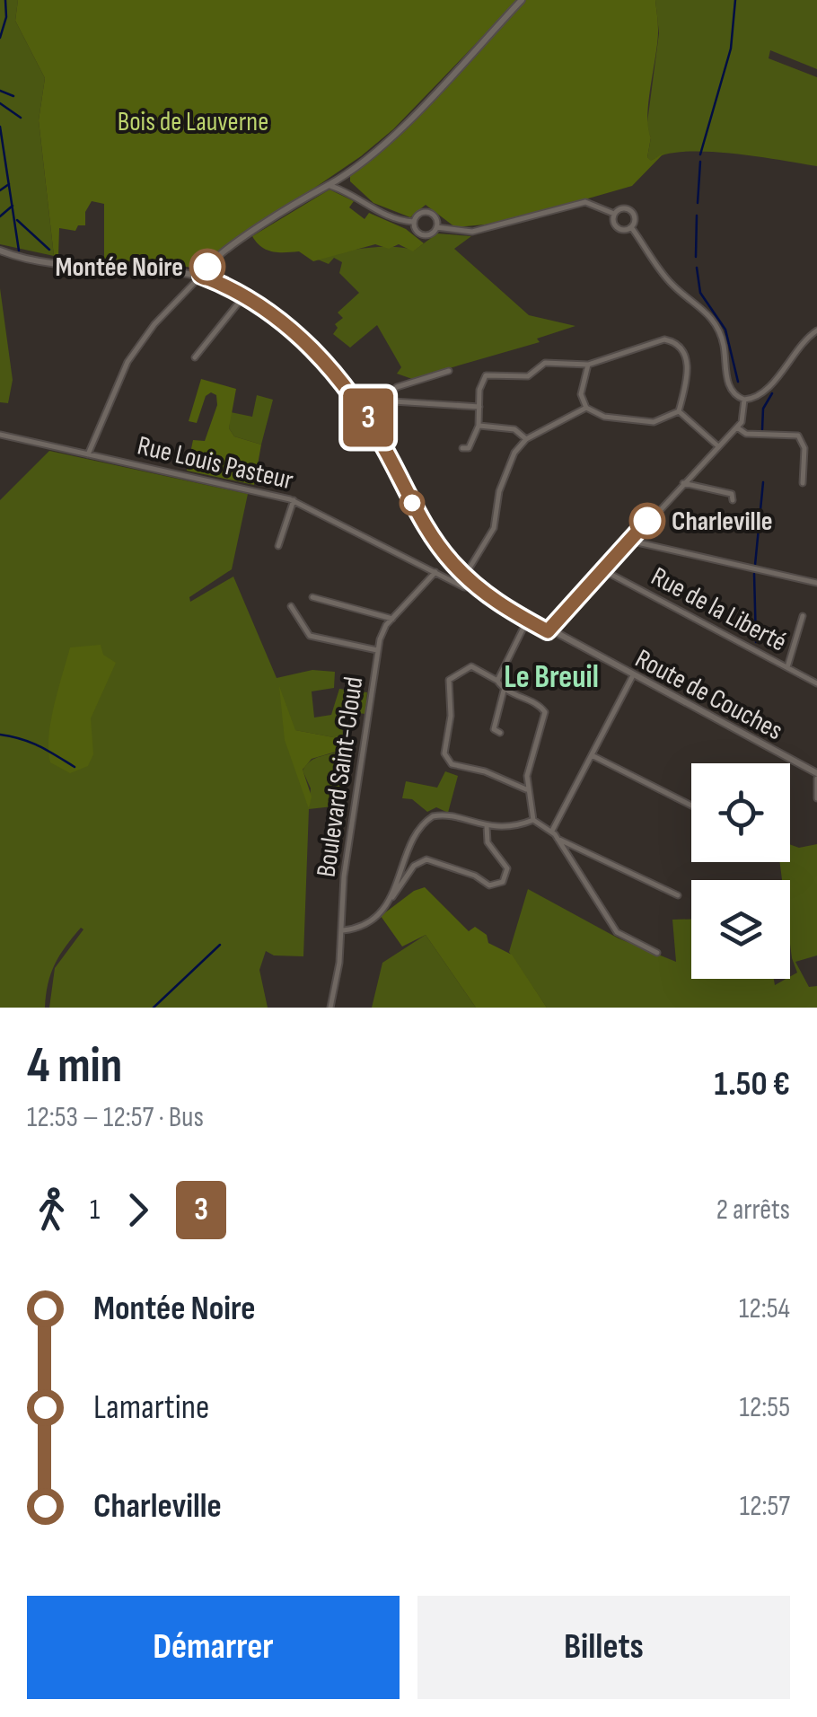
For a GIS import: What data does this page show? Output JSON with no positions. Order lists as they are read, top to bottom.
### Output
{
  "streets": {
    "main road": ["Route de Couches"],
    "street": ["Rue Louis Pasteur", "Rue de la Liberté", "Boulevard Saint-Cloud"]
  },
  "crossings": [
    ["Rue Louis Pasteur", "Boulevard Saint-Cloud"]
  ],
  "districts": ["Le Breuil"],
  "parks": ["Bois de Lauverne"],
  "places": ["Montée Noire", "Charleville"],
  "lines": ["bus line 3"],
  "page": {
    "on_map": "3",
    "heading": ["4 min", "12:53 – 12:57 · Bus", "1.50 €"],
    "legs": ["1", "3", "2 arrêts"],
    "list": [
      {
        "name": "Montée Noire",
        "value": "12:54"
      },
      {
        "name": "Lamartine",
        "value": "12:55"
      },
      {
        "name": "Charleville",
        "value": "12:57"
      }
    ],
    "buttons": ["Démarrer", "Billets"]
  }
}
